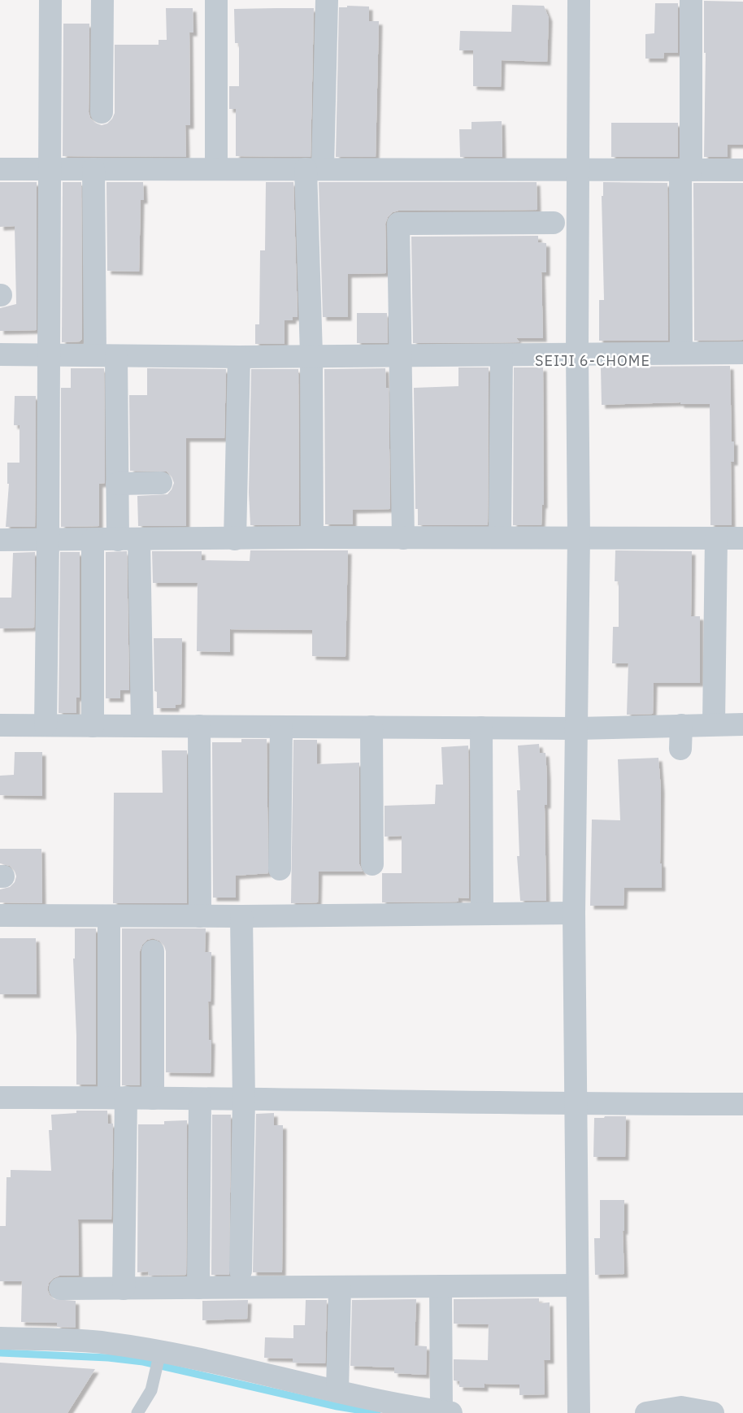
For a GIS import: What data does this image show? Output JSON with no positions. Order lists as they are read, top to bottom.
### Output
{
  "districts": ["SEIJI 6-CHOME"]
}
